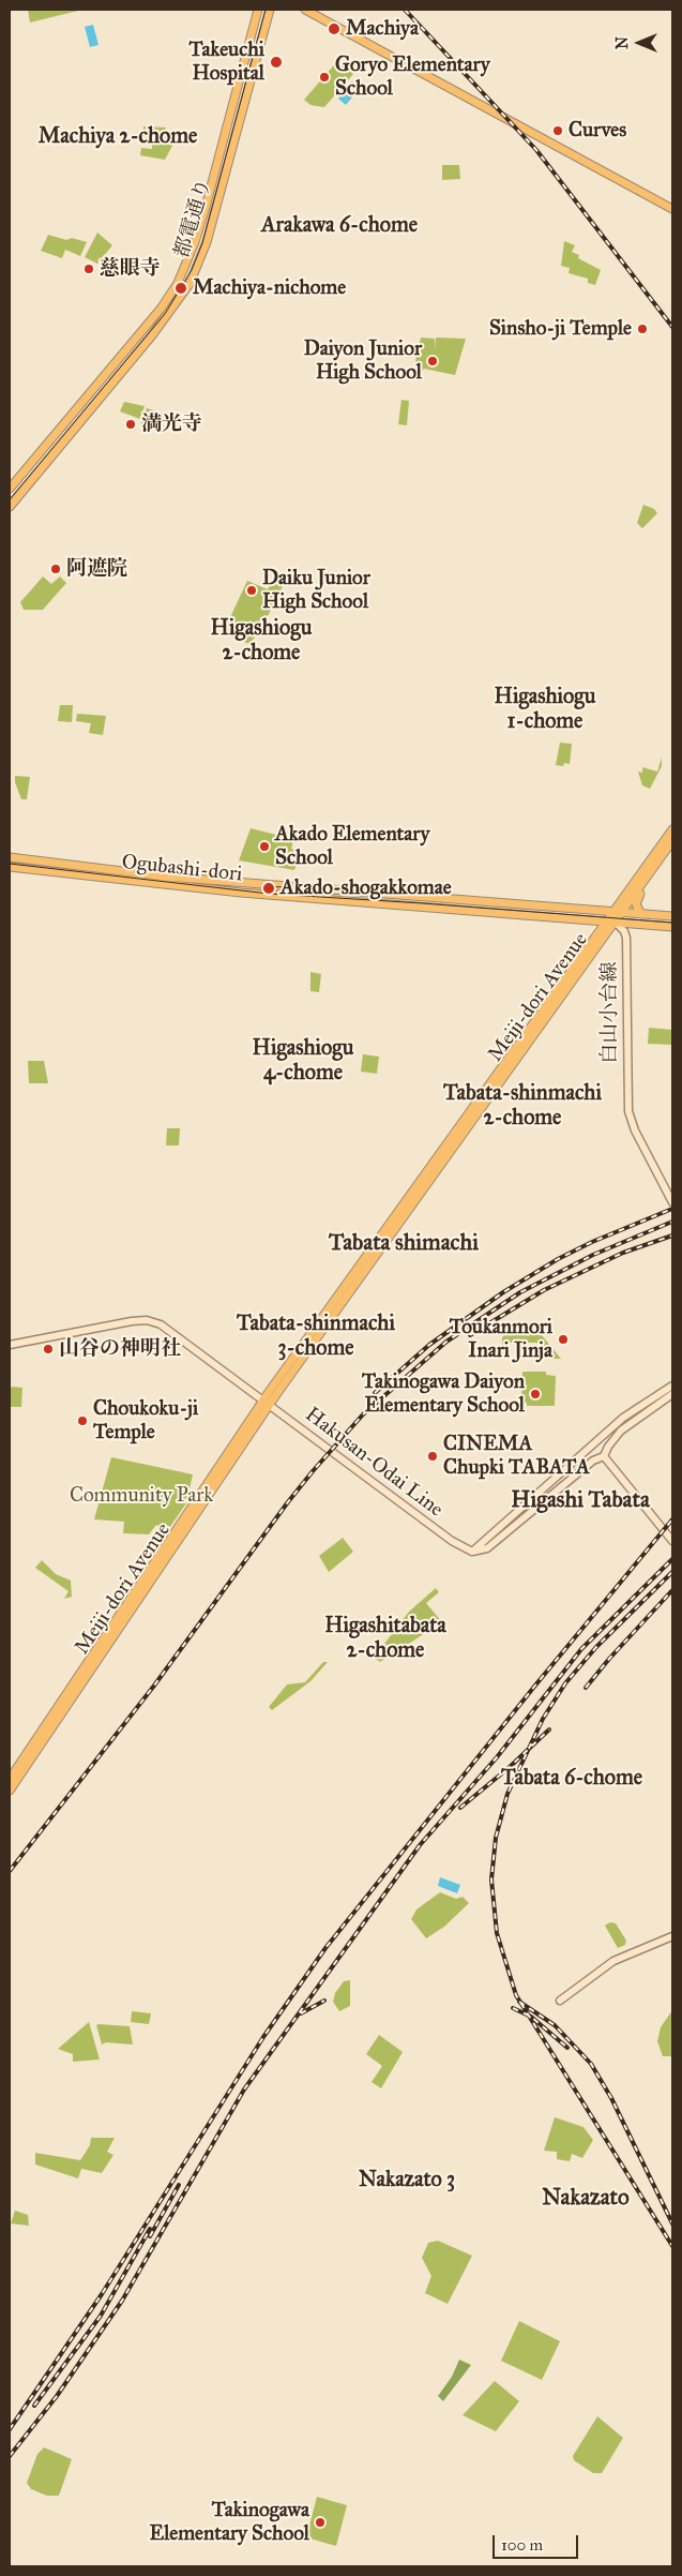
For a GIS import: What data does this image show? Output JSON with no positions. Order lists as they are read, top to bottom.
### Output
{
  "streets": {
    "main road": [
      "都電通り",
      "Ogubashi-dori",
      "Meiji-dori Avenue",
      "白山小台線",
      "Hakusan-Odai Line"
    ]
  },
  "crossings": [
    ["Ogubashi-dori", "Meiji-dori Avenue"],
    ["Ogubashi-dori", "白山小台線"],
    ["Meiji-dori Avenue", "白山小台線"],
    ["Meiji-dori Avenue", "Hakusan-Odai Line"]
  ],
  "districts": [
    "Machiya 2-chome",
    "Arakawa 6-chome",
    "Higashiogu 2-chome",
    "Higashiogu 1-chome",
    "Higashiogu 4-chome",
    "Tabata-shinmachi 2-chome",
    "Tabata shimachi",
    "Tabata-shinmachi 3-chome",
    "Higashi Tabata",
    "Higashitabata 2-chome",
    "Tabata 6-chome",
    "Nakazato 3",
    "Nakazato"
  ],
  "parks": ["Community Park"],
  "places": [
    "Machiya",
    "Takeuchi Hospital",
    "Goryo Elementary School",
    "Curves",
    "慈眼寺",
    "Machiya-nichome",
    "Sinsho-ji Temple",
    "Daiyon Junior High School",
    "満光寺",
    "阿遮院",
    "Daiku Junior High School",
    "Akado Elementary School",
    "Akado-shogakkomae",
    "Toukanmori Inari Jinja",
    "山谷の神明社",
    "Takinogawa Daiyon Elementary School",
    "Choukoku-ji Temple",
    "CINEMA Chupki TABATA",
    "Takinogawa Elementary School"
  ],
  "scale_bar": "100 m",
  "north": "left"
}
